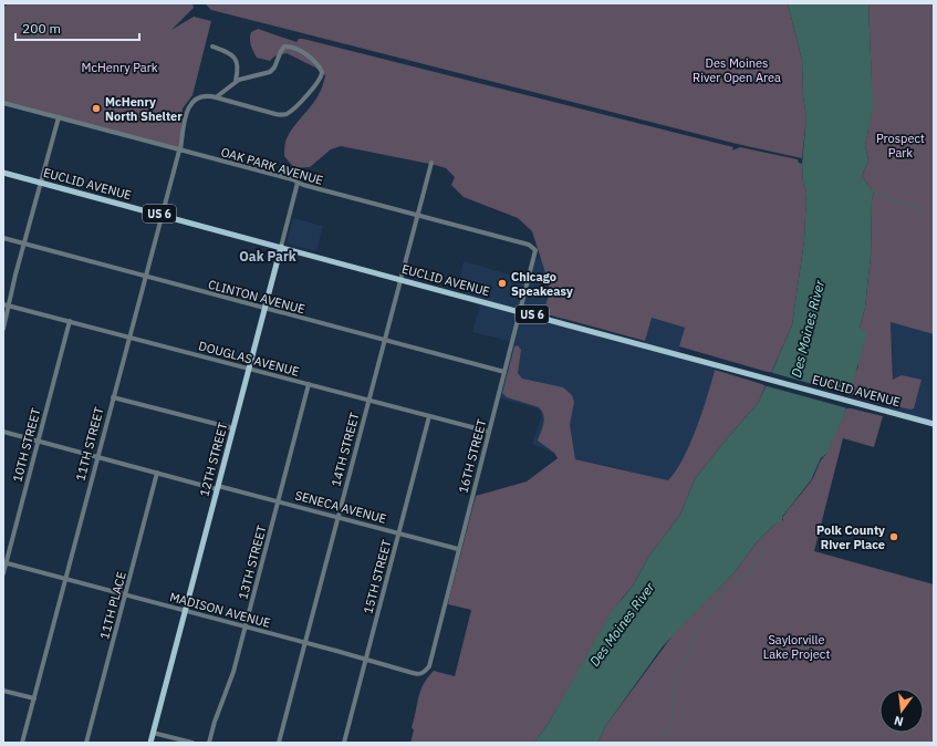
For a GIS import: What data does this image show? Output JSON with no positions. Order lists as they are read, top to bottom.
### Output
{
  "streets": {
    "main road": ["EUCLID AVENUE", "US 6", "12TH STREET"],
    "street": [
      "OAK PARK AVENUE",
      "CLINTON AVENUE",
      "DOUGLAS AVENUE",
      "11TH STREET",
      "10TH STREET",
      "14TH STREET",
      "16TH STREET",
      "SENECA AVENUE",
      "13TH STREET",
      "15TH STREET",
      "11TH PLACE",
      "MADISON AVENUE"
    ]
  },
  "crossings": [
    ["OAK PARK AVENUE", "11TH STREET"],
    ["OAK PARK AVENUE", "14TH STREET"],
    ["OAK PARK AVENUE", "16TH STREET"],
    ["OAK PARK AVENUE", "12TH STREET"],
    ["EUCLID AVENUE", "11TH STREET"],
    ["EUCLID AVENUE", "14TH STREET"],
    ["EUCLID AVENUE", "16TH STREET"],
    ["EUCLID AVENUE", "12TH STREET"],
    ["CLINTON AVENUE", "11TH STREET"],
    ["CLINTON AVENUE", "14TH STREET"],
    ["CLINTON AVENUE", "16TH STREET"],
    ["CLINTON AVENUE", "12TH STREET"],
    ["DOUGLAS AVENUE", "11TH STREET"],
    ["DOUGLAS AVENUE", "10TH STREET"],
    ["DOUGLAS AVENUE", "14TH STREET"],
    ["DOUGLAS AVENUE", "16TH STREET"],
    ["DOUGLAS AVENUE", "12TH STREET"],
    ["DOUGLAS AVENUE", "13TH STREET"],
    ["DOUGLAS AVENUE", "15TH STREET"],
    ["11TH STREET", "SENECA AVENUE"],
    ["11TH STREET", "MADISON AVENUE"],
    ["10TH STREET", "SENECA AVENUE"],
    ["10TH STREET", "MADISON AVENUE"],
    ["14TH STREET", "SENECA AVENUE"],
    ["14TH STREET", "MADISON AVENUE"],
    ["16TH STREET", "SENECA AVENUE"],
    ["16TH STREET", "MADISON AVENUE"],
    ["12TH STREET", "SENECA AVENUE"],
    ["12TH STREET", "MADISON AVENUE"],
    ["SENECA AVENUE", "13TH STREET"],
    ["SENECA AVENUE", "15TH STREET"],
    ["SENECA AVENUE", "11TH PLACE"],
    ["13TH STREET", "MADISON AVENUE"],
    ["15TH STREET", "MADISON AVENUE"],
    ["11TH PLACE", "MADISON AVENUE"]
  ],
  "districts": ["Oak Park"],
  "water": ["Des Moines River"],
  "parks": [
    "Des Moines River Open Area",
    "McHenry Park",
    "Prospect Park",
    "Saylorville Lake Project"
  ],
  "places": ["McHenry North Shelter", "Chicago Speakeasy", "Polk County River Place"],
  "scale_bar": "200 m",
  "north": "bottom"
}
